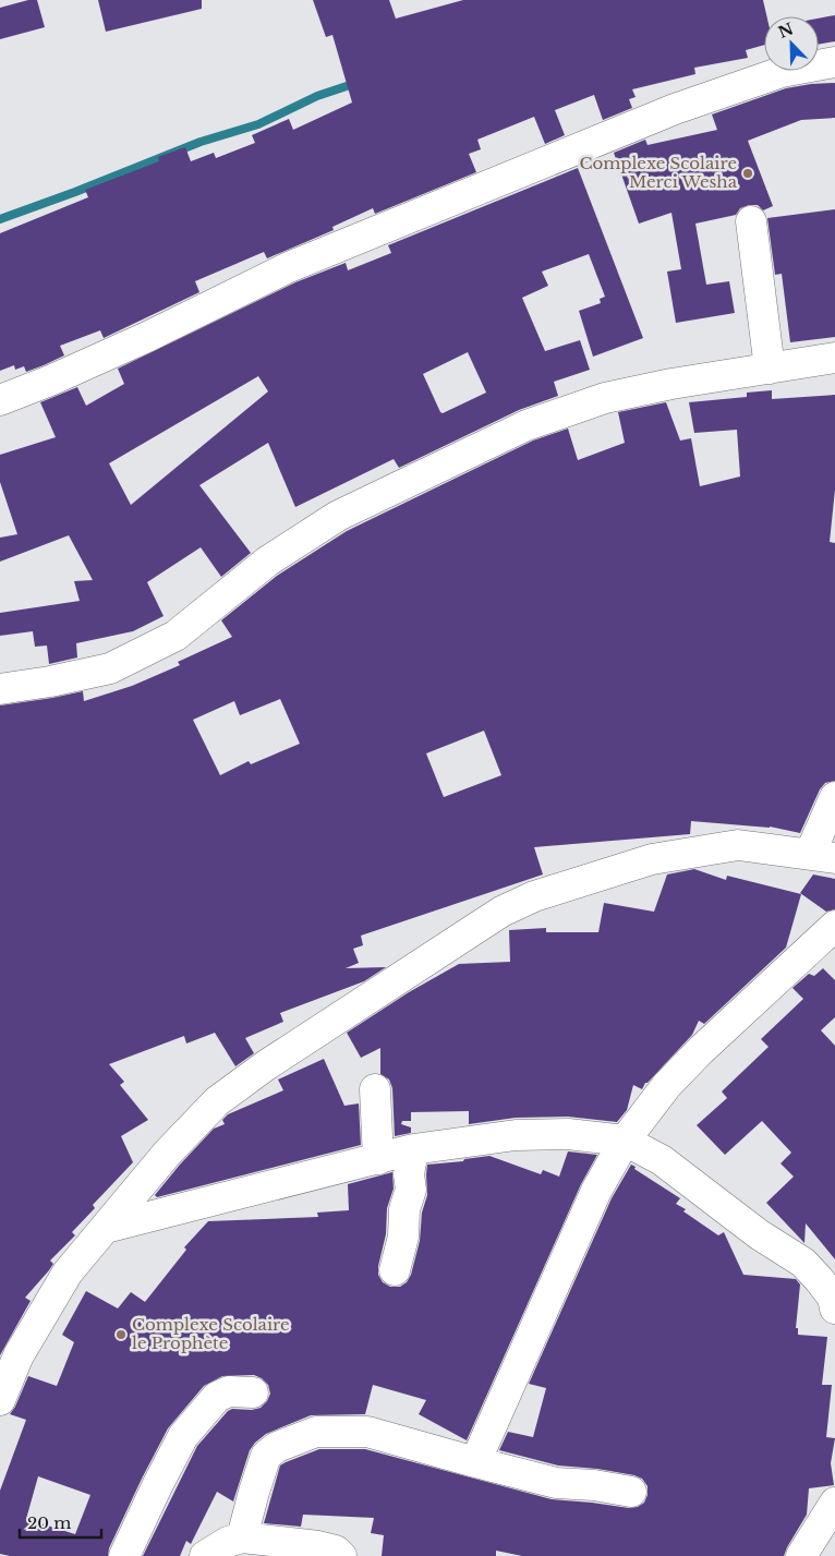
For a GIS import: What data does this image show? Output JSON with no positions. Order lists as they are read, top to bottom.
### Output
{
  "places": ["Complexe Scolaire Merci Wesha", "Complexe Scolaire le Prophète"],
  "scale_bar": "20 m",
  "north": "top left"
}
